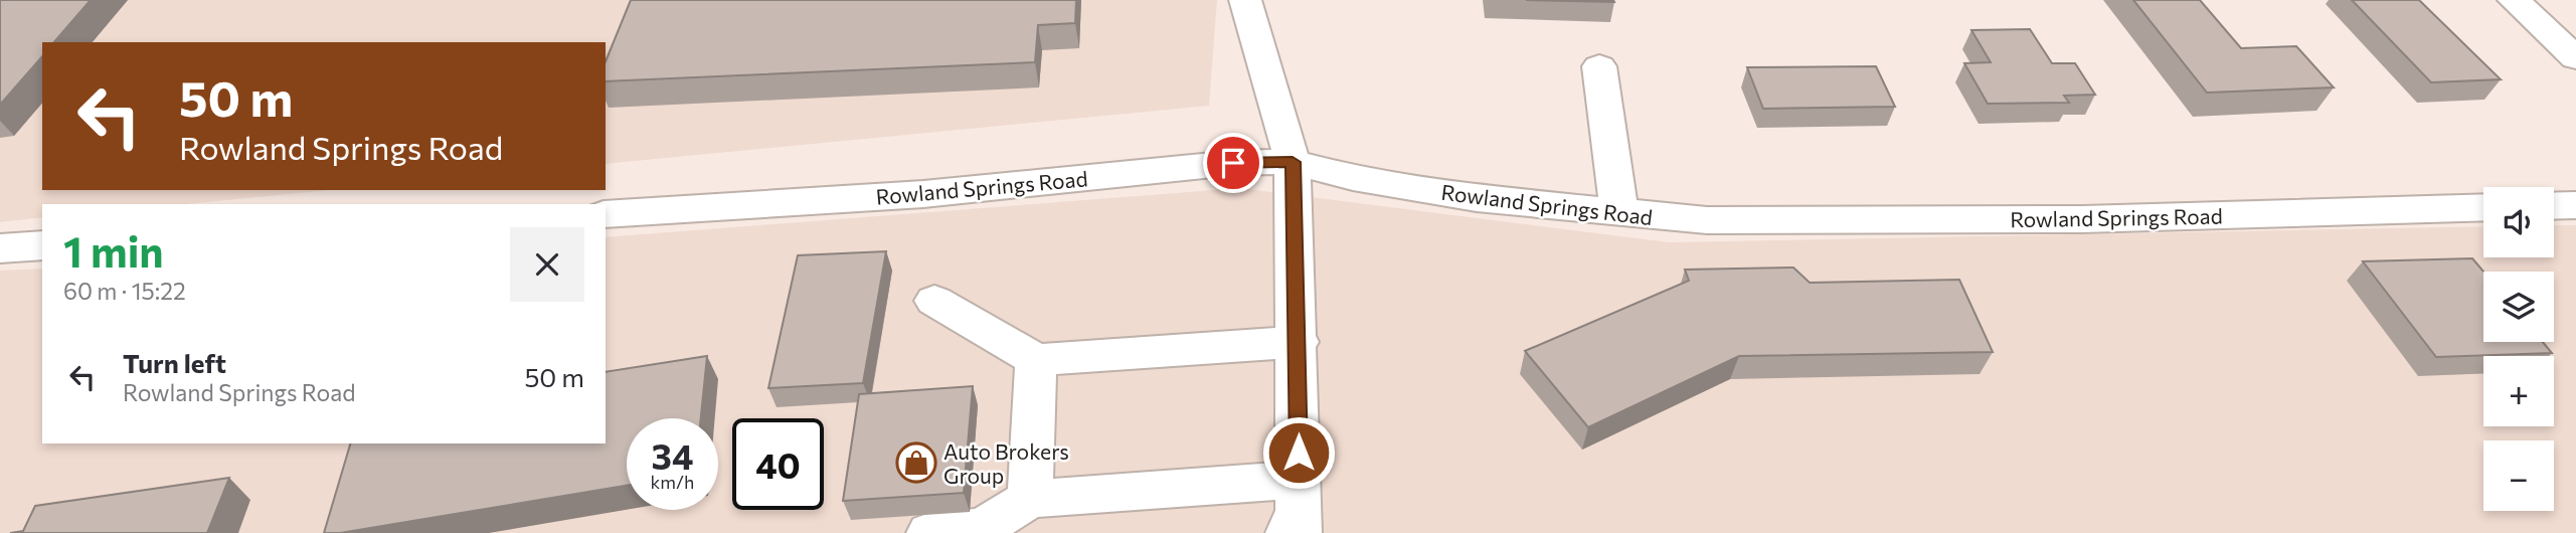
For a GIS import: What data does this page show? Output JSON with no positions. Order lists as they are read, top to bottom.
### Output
{
  "streets": {
    "street": ["Rowland Springs Road"]
  },
  "places": {
    "shop": ["Auto Brokers Group"]
  },
  "page": {
    "turn": ["50 m", "Rowland Springs Road"],
    "map_buttons": ["+", "−"],
    "heading": ["1 min", "60 m · 15:22"],
    "list": [
      {
        "name": "Turn left",
        "note": "Rowland Springs Road",
        "value": "50 m"
      }
    ],
    "speed": "34 km/h",
    "limit": "40"
  }
}
